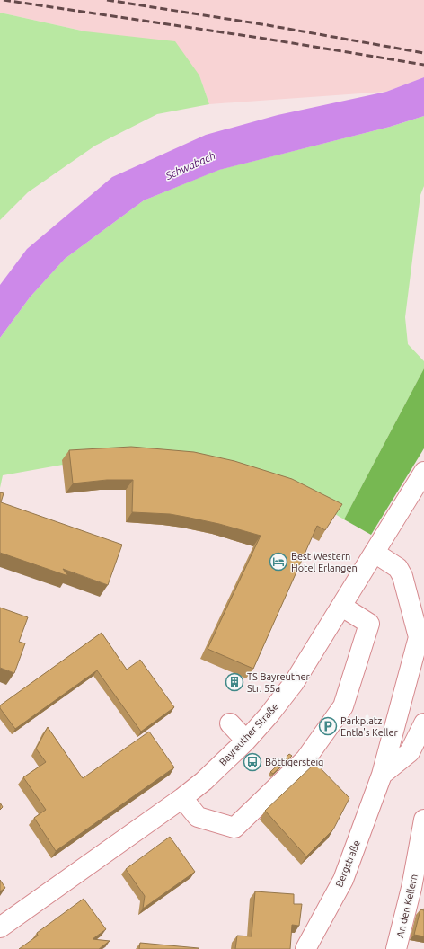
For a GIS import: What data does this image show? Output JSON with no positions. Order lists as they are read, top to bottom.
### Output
{
  "streets": {
    "street": ["Bayreuther Straße", "Bergstraße", "An den Kellern"]
  },
  "water": ["Schwabach"],
  "places": {
    "hotel": ["Best Western Hotel Erlangen"],
    "building": ["TS Bayreuther Str. 55a"],
    "parking": ["Parkplatz Entla's Keller"],
    "bus stop": ["Böttigersteig"]
  }
}
